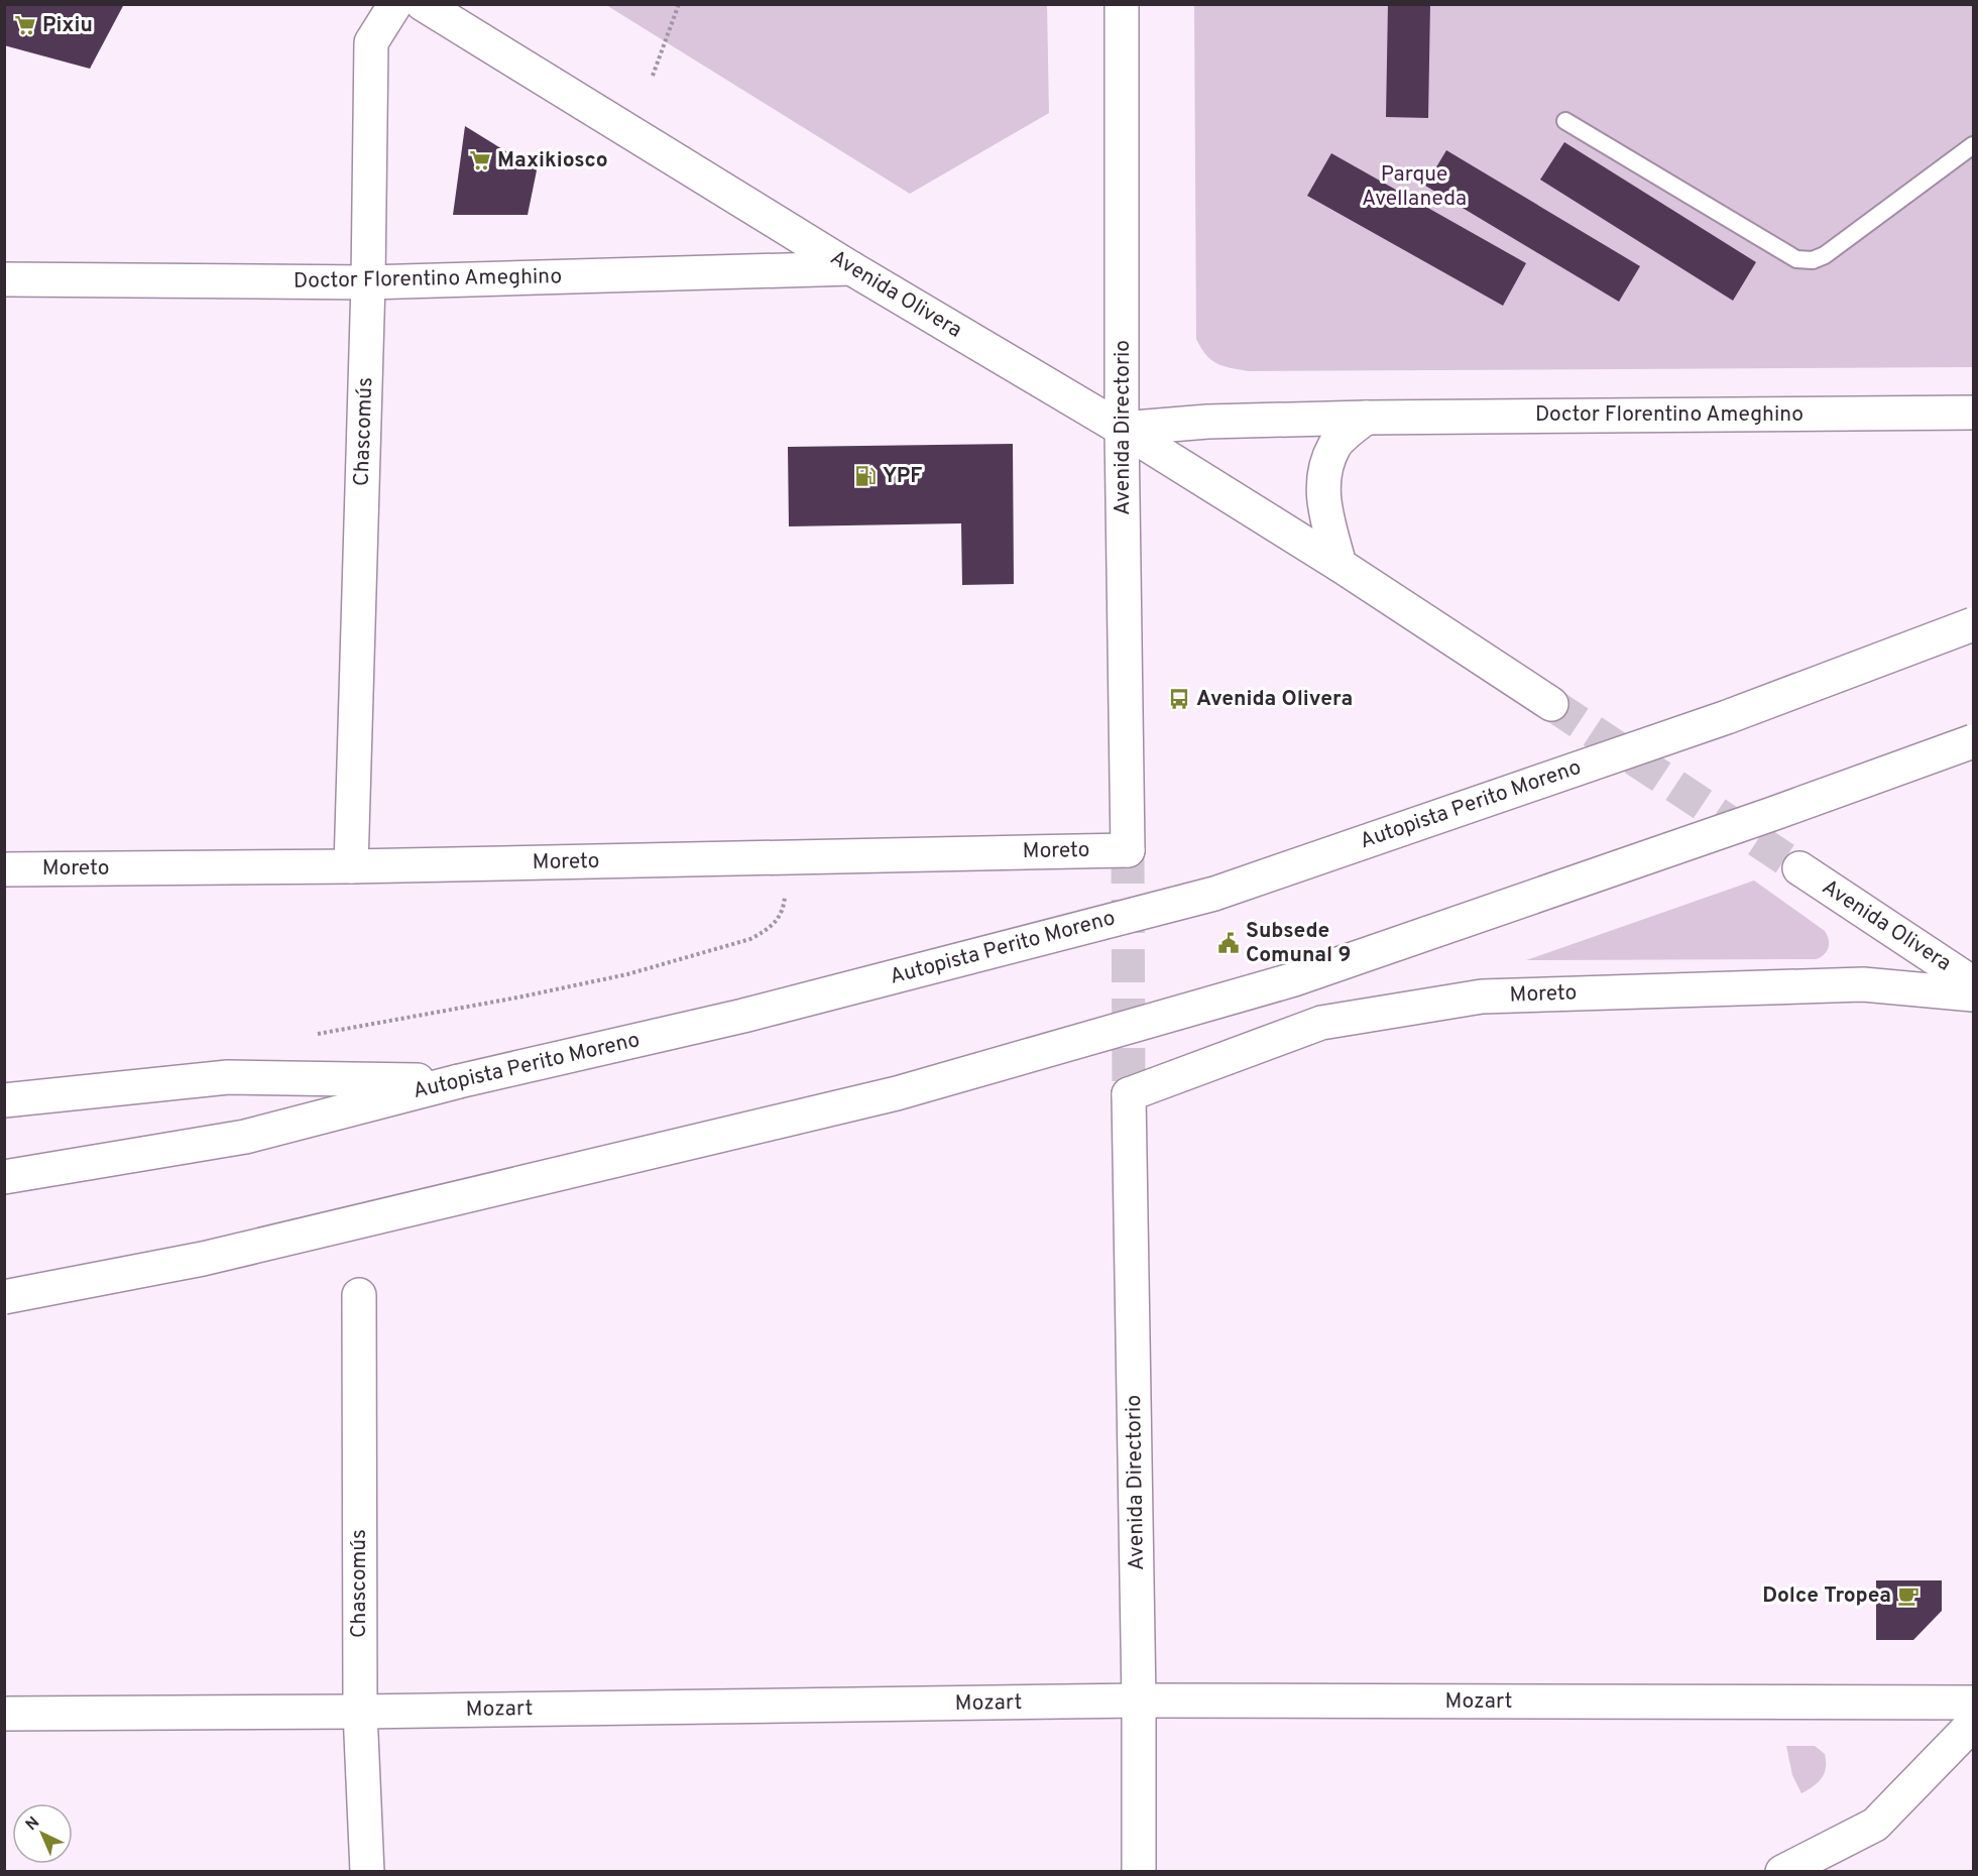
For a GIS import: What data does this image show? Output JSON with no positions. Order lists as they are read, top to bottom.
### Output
{
  "streets": {
    "main road": [
      "Doctor Florentino Ameghino",
      "Avenida Olivera",
      "Avenida Directorio",
      "Chascomús",
      "Autopista Perito Moreno",
      "Moreto",
      "Mozart"
    ]
  },
  "crossings": [
    ["Doctor Florentino Ameghino", "Avenida Olivera"],
    ["Doctor Florentino Ameghino", "Avenida Directorio"],
    ["Doctor Florentino Ameghino", "Chascomús"],
    ["Avenida Olivera", "Avenida Directorio"],
    ["Avenida Directorio", "Moreto"],
    ["Avenida Directorio", "Mozart"],
    ["Chascomús", "Moreto"],
    ["Chascomús", "Mozart"]
  ],
  "parks": ["Parque Avellaneda"],
  "places": {
    "supermarket": ["Pixiu", "Maxikiosco"],
    "fuel station": ["YPF"],
    "bus stop": ["Avenida Olivera"],
    "public building": ["Subsede Comunal 9"],
    "cafe": ["Dolce Tropea"]
  },
  "north": "top left"
}
